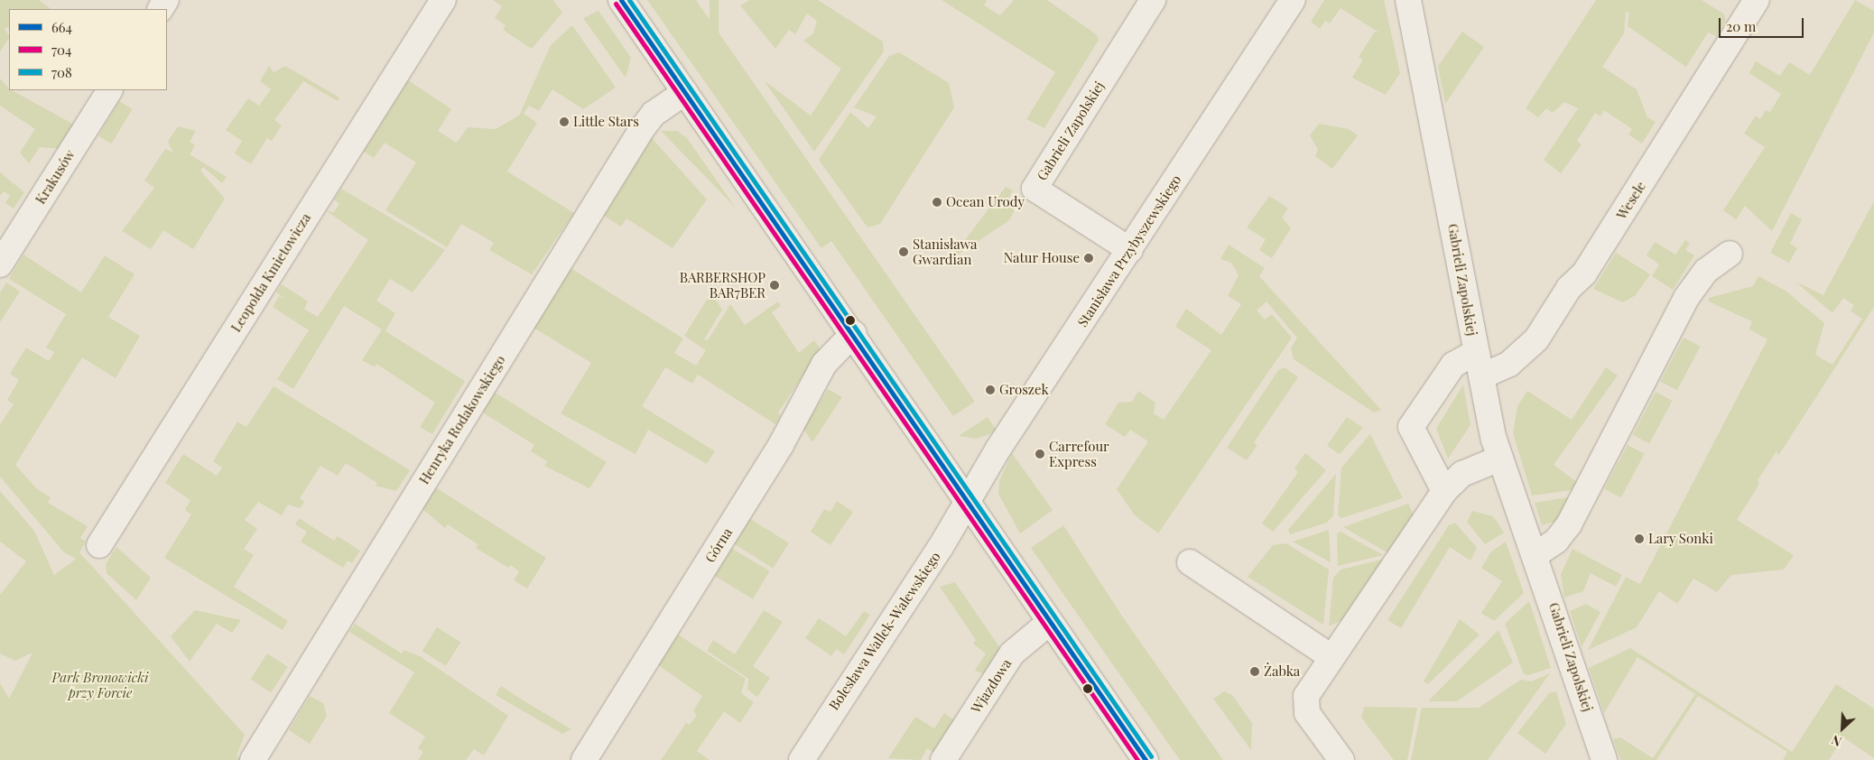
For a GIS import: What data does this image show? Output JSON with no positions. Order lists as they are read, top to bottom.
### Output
{
  "streets": {
    "street": [
      "Gabrieli Zapolskiej",
      "Krakusów",
      "Wesele",
      "Stanisława Przybyszewskiego",
      "Leopolda Kmietowicza",
      "Henryka Rodakowskiego",
      "Górna",
      "Bolesława Wallek-Walewskiego",
      "Wjazdowa"
    ]
  },
  "crossings": [
    ["Gabrieli Zapolskiej", "Wesele"],
    ["Gabrieli Zapolskiej", "Stanisława Przybyszewskiego"],
    ["Stanisława Przybyszewskiego", "Bolesława Wallek-Walewskiego"]
  ],
  "parks": ["Park Bronowicki przy Forcie"],
  "places": [
    "Little Stars",
    "Ocean Urody",
    "Stanisława Gwardian",
    "Natur House",
    "BARBERSHOP BAR7BER",
    "Groszek",
    "Carrefour Express",
    "Lary Sonki",
    "Żabka"
  ],
  "lines": ["transit line 664", "transit line 708", "transit line 704"],
  "legend": ["664", "704", "708"],
  "scale_bar": "20 m",
  "north": "bottom left"
}
